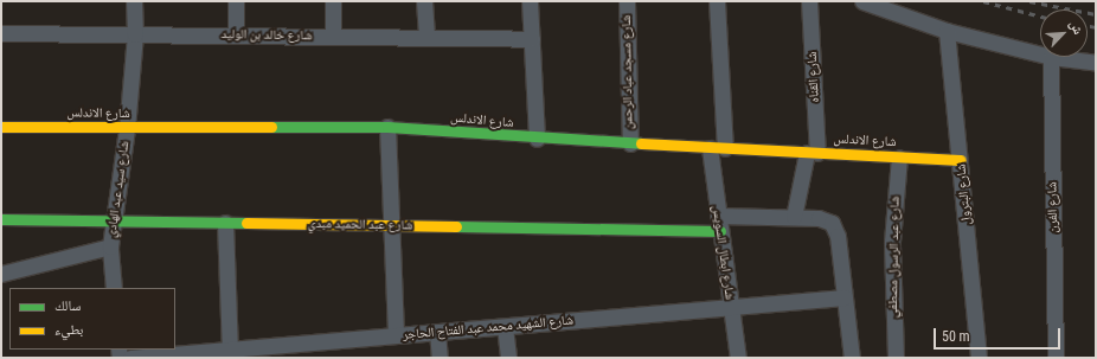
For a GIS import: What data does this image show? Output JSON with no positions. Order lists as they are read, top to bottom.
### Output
{
  "streets": {
    "street": [
      "شارع خالد بن الوليد",
      "شارع مسجد عباد الرحمن",
      "شارع القناه",
      "شارع الاندلس",
      "شارع سيد عبد الهادي",
      "شارع البترول",
      "شارع الفرن",
      "شارع عبد الحميد مبدي",
      "شارع ابطال السويس",
      "شارع عبد الرسول مصطفي",
      "شارع الشهيد محمد عبد الفتاح الحاجر"
    ]
  },
  "crossings": [
    ["شارع خالد بن الوليد", "شارع سيد عبد الهادي"],
    ["شارع مسجد عباد الرحمن", "شارع الاندلس"],
    ["شارع القناه", "شارع الاندلس"],
    ["شارع القناه", "شارع عبد الحميد مبدي"],
    ["شارع الاندلس", "شارع سيد عبد الهادي"],
    ["شارع الاندلس", "شارع البترول"],
    ["شارع الاندلس", "شارع ابطال السويس"],
    ["شارع الاندلس", "شارع عبد الرسول مصطفي"],
    ["شارع سيد عبد الهادي", "شارع عبد الحميد مبدي"],
    ["شارع عبد الحميد مبدي", "شارع ابطال السويس"],
    ["شارع عبد الحميد مبدي", "شارع الشهيد محمد عبد الفتاح الحاجر"],
    ["شارع ابطال السويس", "شارع الشهيد محمد عبد الفتاح الحاجر"]
  ],
  "legend": ["سالك", "بطيء"],
  "scale_bar": "50 m",
  "north": "top right"
}
